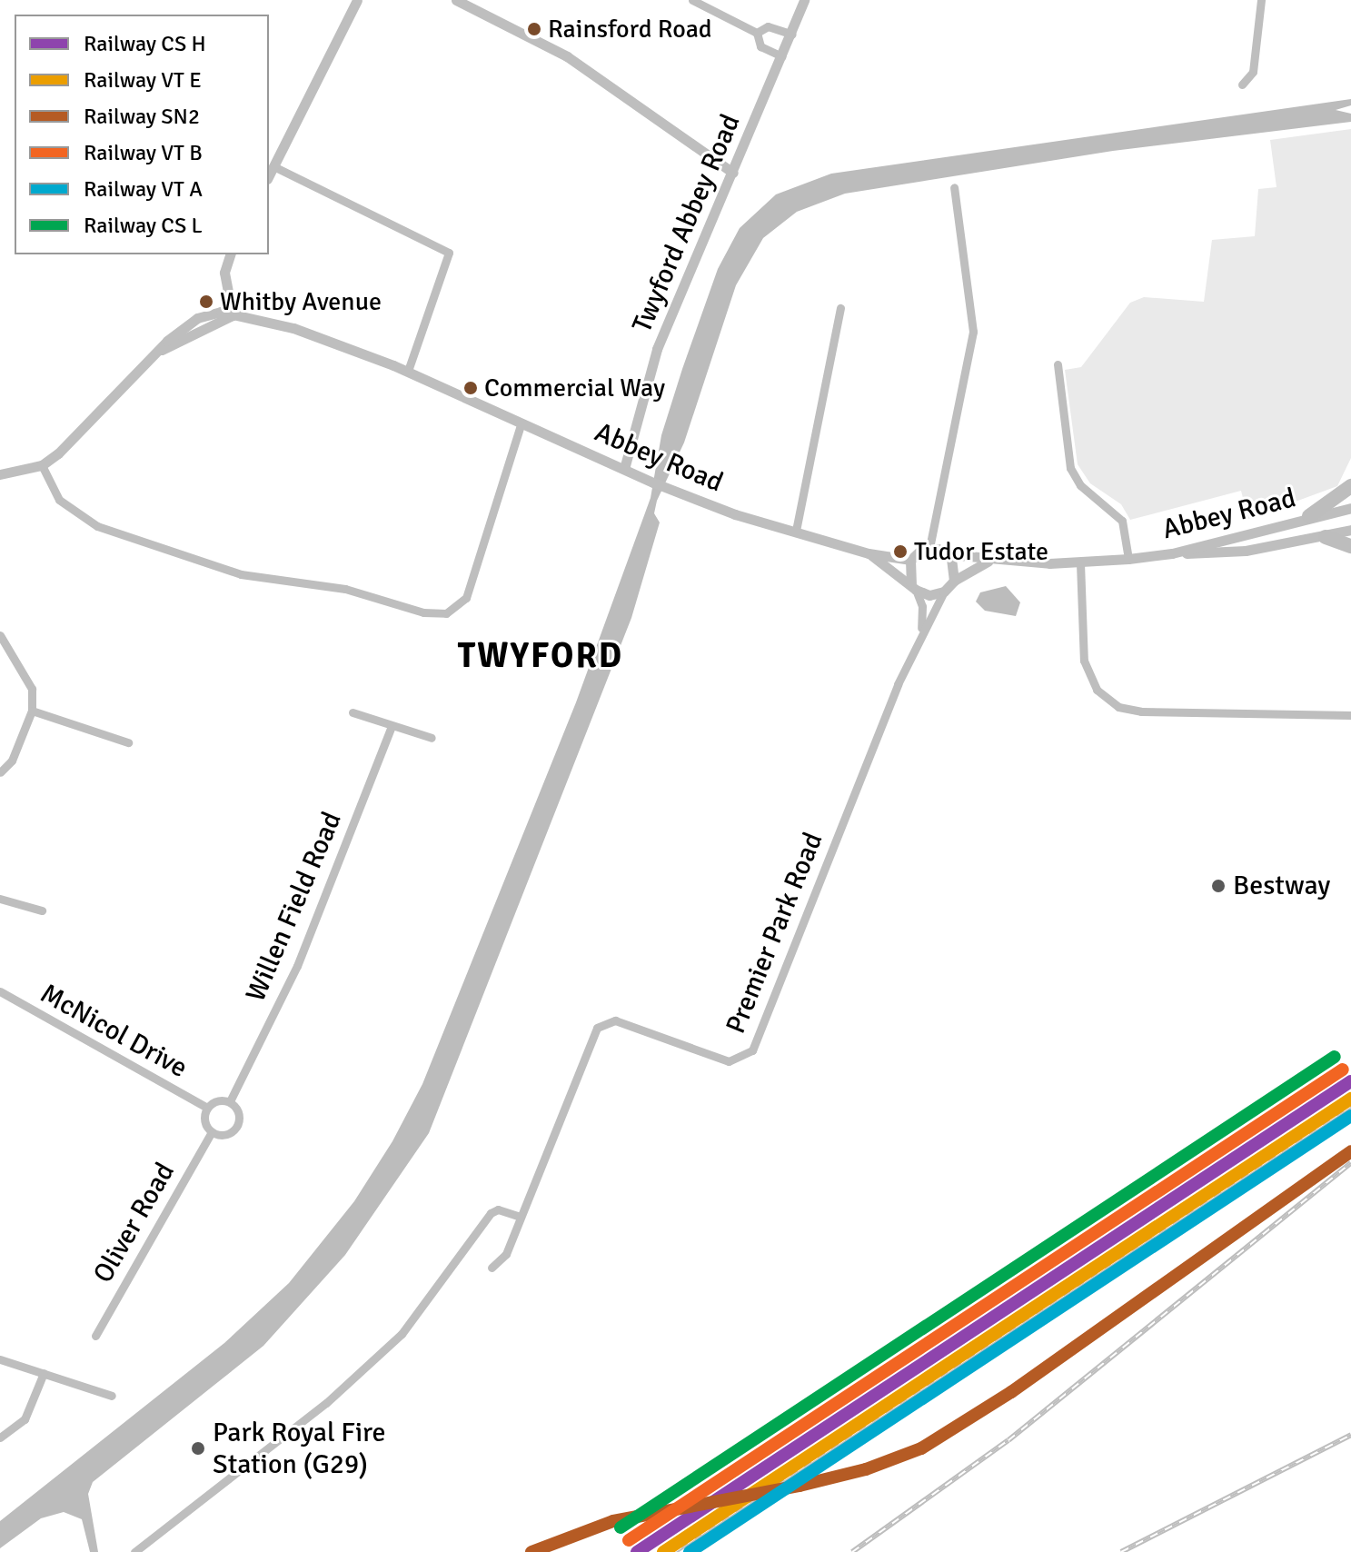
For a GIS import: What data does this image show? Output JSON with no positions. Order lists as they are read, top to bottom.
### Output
{
  "streets": {
    "street": [
      "Twyford Abbey Road",
      "Abbey Road",
      "Willen Field Road",
      "Premier Park Road",
      "McNicol Drive",
      "Oliver Road"
    ]
  },
  "crossings": [
    ["Twyford Abbey Road", "Abbey Road"],
    ["Abbey Road", "Premier Park Road"],
    ["Willen Field Road", "McNicol Drive"],
    ["Willen Field Road", "Oliver Road"],
    ["McNicol Drive", "Oliver Road"]
  ],
  "districts": ["TWYFORD"],
  "places": [
    "Rainsford Road",
    "Whitby Avenue",
    "Commercial Way",
    "Tudor Estate",
    "Bestway",
    "Park Royal Fire Station (G29)"
  ],
  "lines": ["rail line SN2"],
  "legend": [
    "Railway CS H",
    "Railway VT E",
    "Railway SN2",
    "Railway VT B",
    "Railway VT A",
    "Railway CS L"
  ]
}
